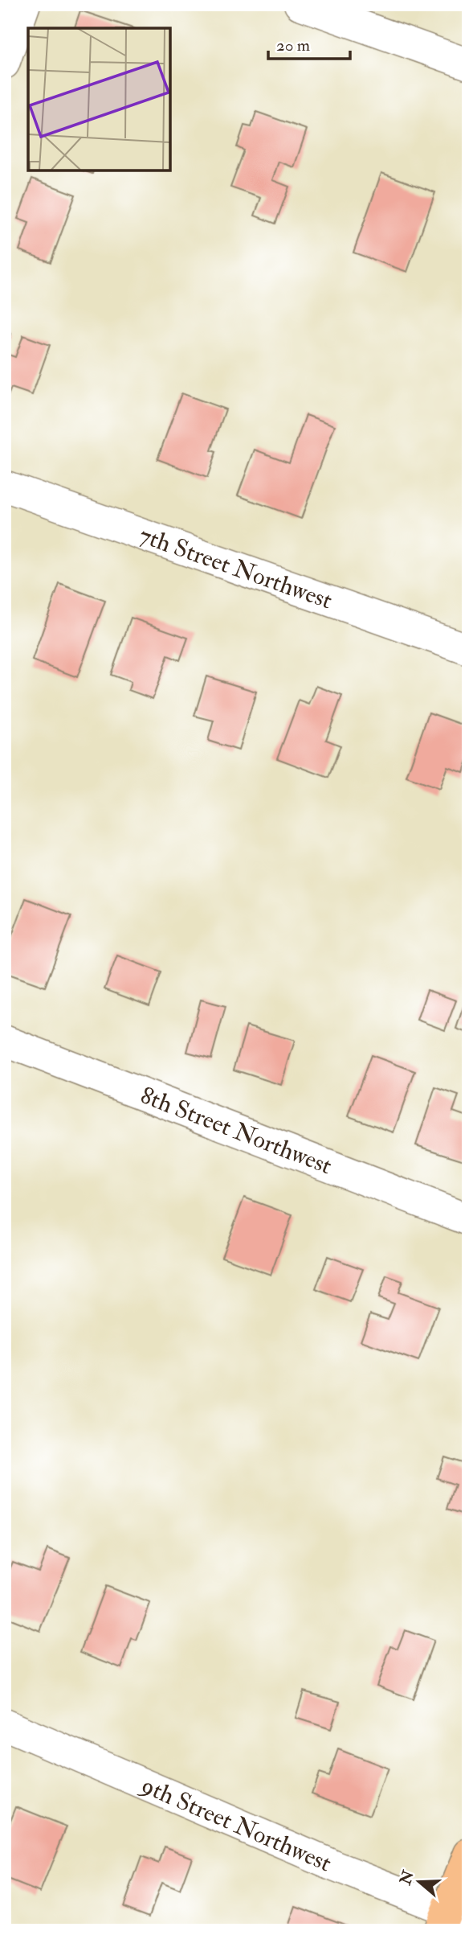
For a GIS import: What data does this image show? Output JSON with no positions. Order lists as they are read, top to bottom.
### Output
{
  "streets": {
    "street": ["7th Street Northwest", "8th Street Northwest", "9th Street Northwest"]
  },
  "scale_bar": "20 m",
  "north": "left"
}
